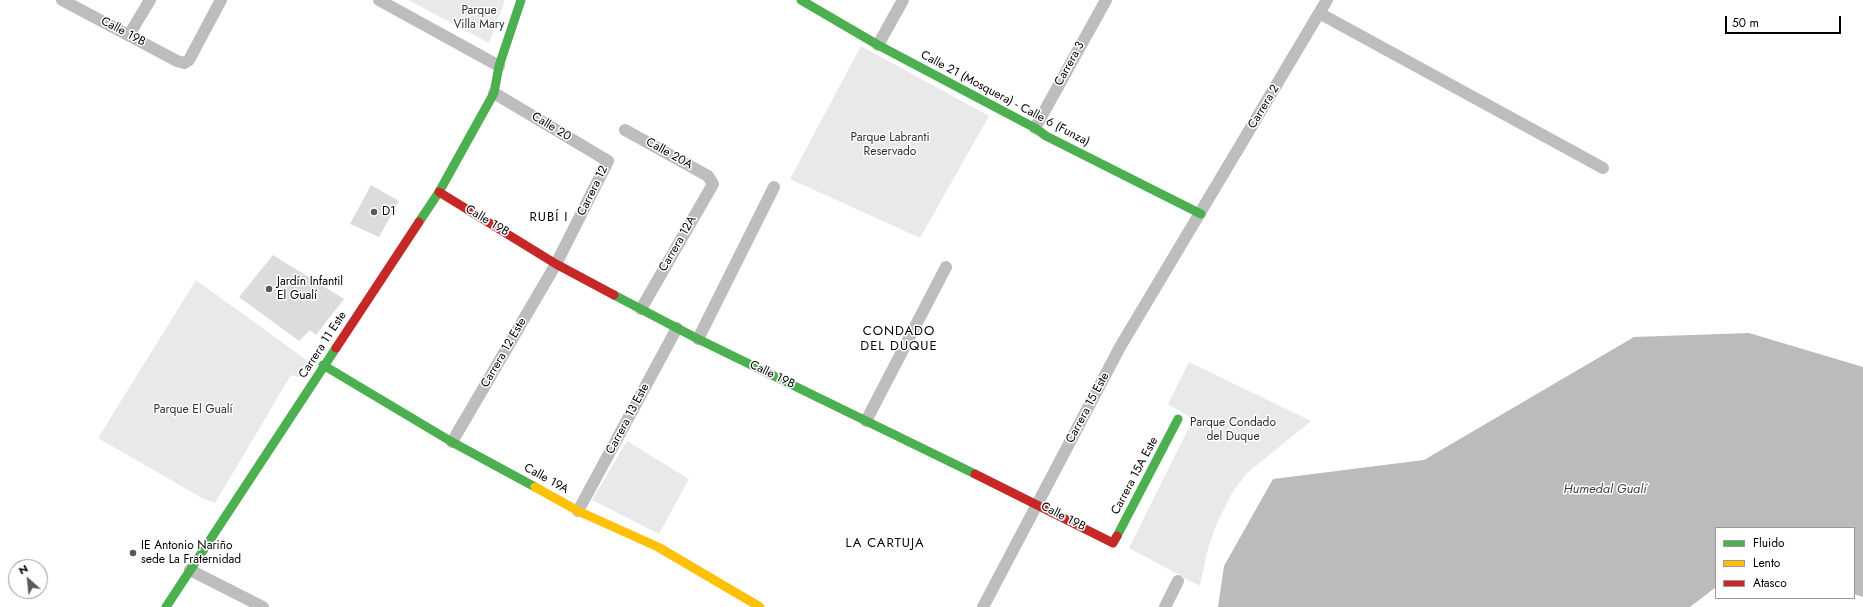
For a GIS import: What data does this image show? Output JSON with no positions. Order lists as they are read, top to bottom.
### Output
{
  "streets": {
    "street": [
      "Calle 19B",
      "Carrera 3",
      "Calle 21 (Mosquera) - Calle 6 (Funza)",
      "Carrera 2",
      "Calle 20",
      "Calle 20A",
      "Carrera 12",
      "Carrera 12A",
      "Carrera 11 Este",
      "Carrera 12 Este",
      "Carrera 15 Este",
      "Carrera 13 Este",
      "Carrera 15A Este",
      "Calle 19A"
    ]
  },
  "crossings": [
    ["Calle 19B", "Carrera 12"],
    ["Calle 19B", "Carrera 12A"],
    ["Calle 19B", "Carrera 11 Este"],
    ["Calle 19B", "Carrera 12 Este"],
    ["Calle 19B", "Carrera 15 Este"],
    ["Calle 19B", "Carrera 13 Este"],
    ["Calle 19B", "Carrera 15A Este"],
    ["Carrera 3", "Calle 21 (Mosquera) - Calle 6 (Funza)"],
    ["Calle 21 (Mosquera) - Calle 6 (Funza)", "Carrera 2"],
    ["Calle 21 (Mosquera) - Calle 6 (Funza)", "Carrera 15 Este"],
    ["Carrera 2", "Carrera 15 Este"],
    ["Calle 20", "Carrera 12"],
    ["Calle 20", "Carrera 11 Este"],
    ["Calle 20A", "Carrera 12A"],
    ["Carrera 12", "Carrera 12 Este"],
    ["Carrera 11 Este", "Calle 19A"],
    ["Carrera 12 Este", "Calle 19A"],
    ["Carrera 13 Este", "Calle 19A"]
  ],
  "districts": ["RUBÍ I", "CONDADO DEL DUQUE", "LA CARTUJA"],
  "water": ["Humedal Gualí"],
  "parks": [
    "Parque Villa Mary",
    "Parque Labranti Reservado",
    "Parque El Gualí",
    "Parque Condado del Duque"
  ],
  "places": ["D1", "Jardín Infantil El Gualí", "IE Antonio Nariño sede La Fraternidad"],
  "legend": ["Fluido", "Lento", "Atasco"],
  "scale_bar": "50 m",
  "north": "top left"
}
